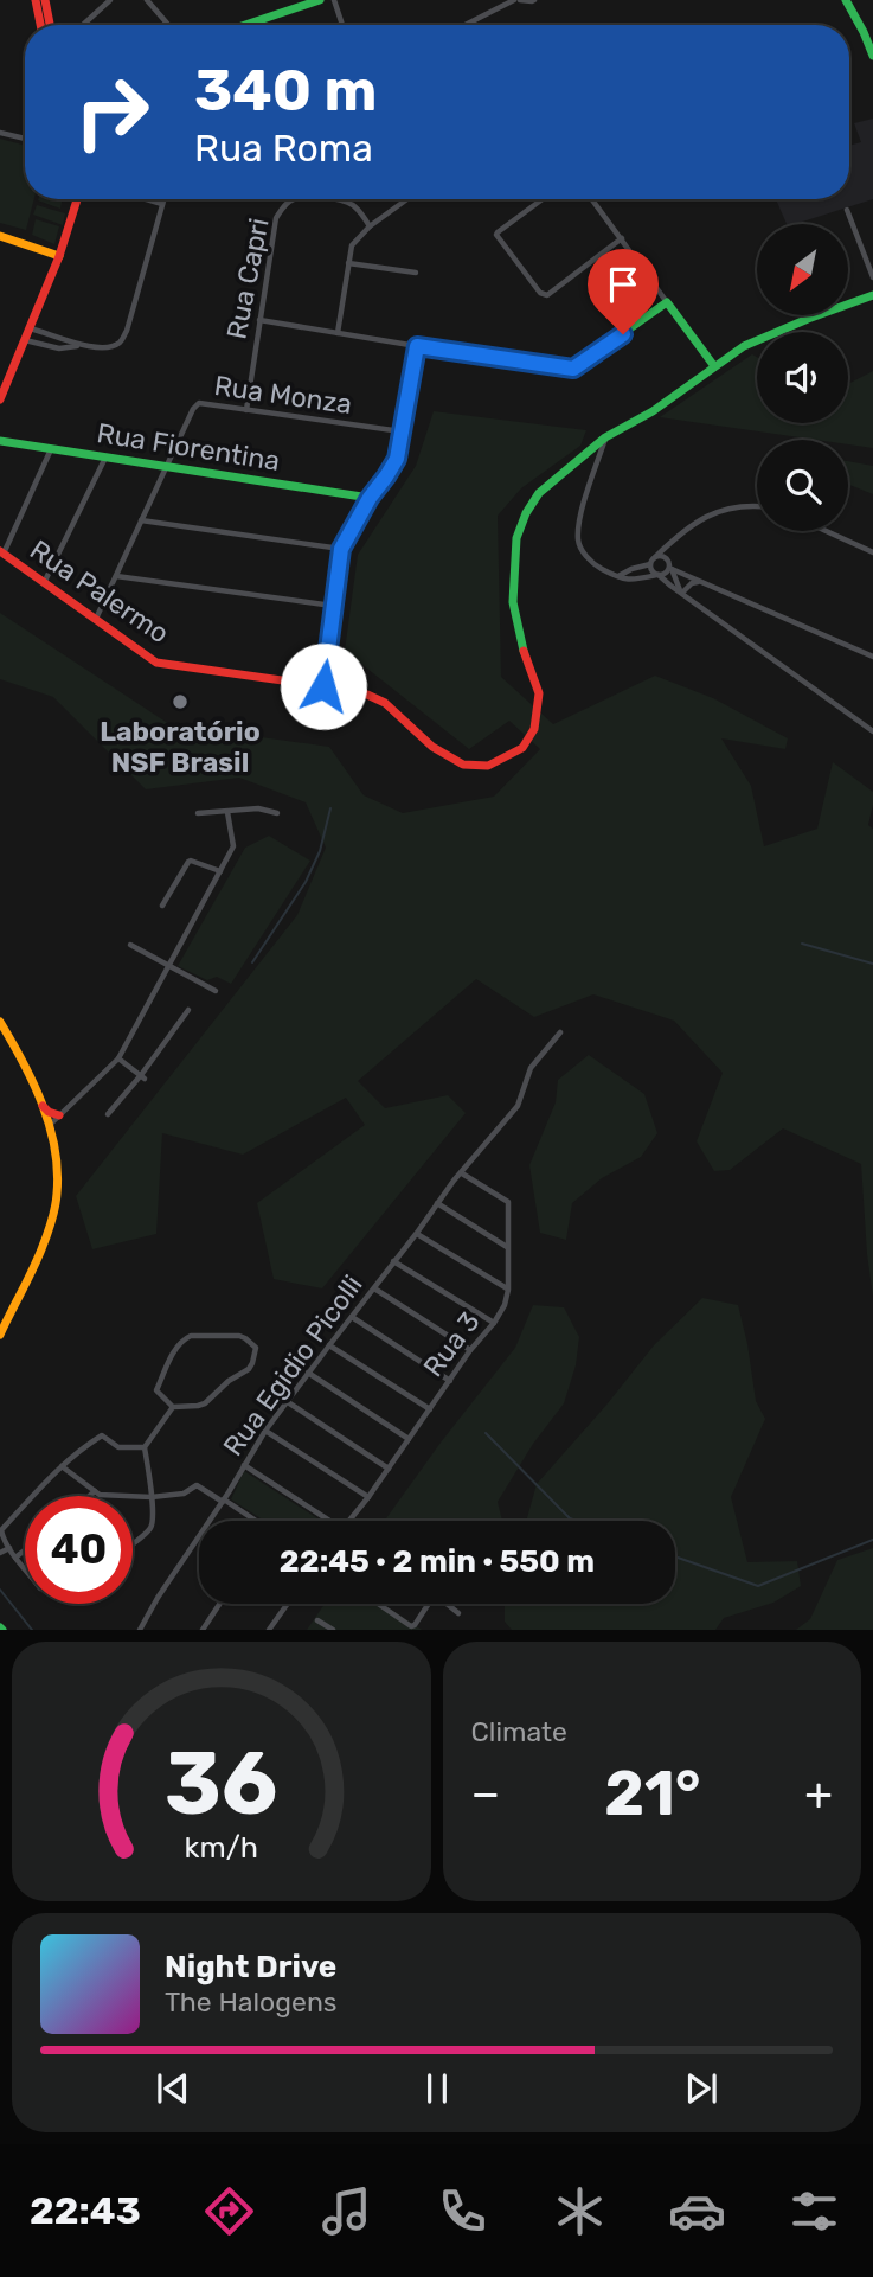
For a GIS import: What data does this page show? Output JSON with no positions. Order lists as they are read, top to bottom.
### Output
{
  "streets": {
    "main road": ["Rua Fiorentina", "Rua Palermo"],
    "street": [
      "Rua Capri",
      "Rua Monza",
      "Rua 3",
      "Rua Egidio Picolli"
    ]
  },
  "crossings": [
    ["Rua Capri", "Rua Monza"],
    ["Rua Monza", "Rua Fiorentina"],
    ["Rua Monza", "Rua Palermo"],
    ["Rua 3", "Rua Egidio Picolli"]
  ],
  "places": ["Laboratório NSF Brasil"],
  "north": "bottom left",
  "page": {
    "turn": ["340 m", "Rua Roma"],
    "limit": "40",
    "trip": "22:45 · 2 min · 550 m",
    "tile": "Climate",
    "heat": ["−", "21°", "+"],
    "song": ["Night Drive", "The Halogens"],
    "tabs": "22:43",
    "gauge": ["36", "km/h"]
  }
}
